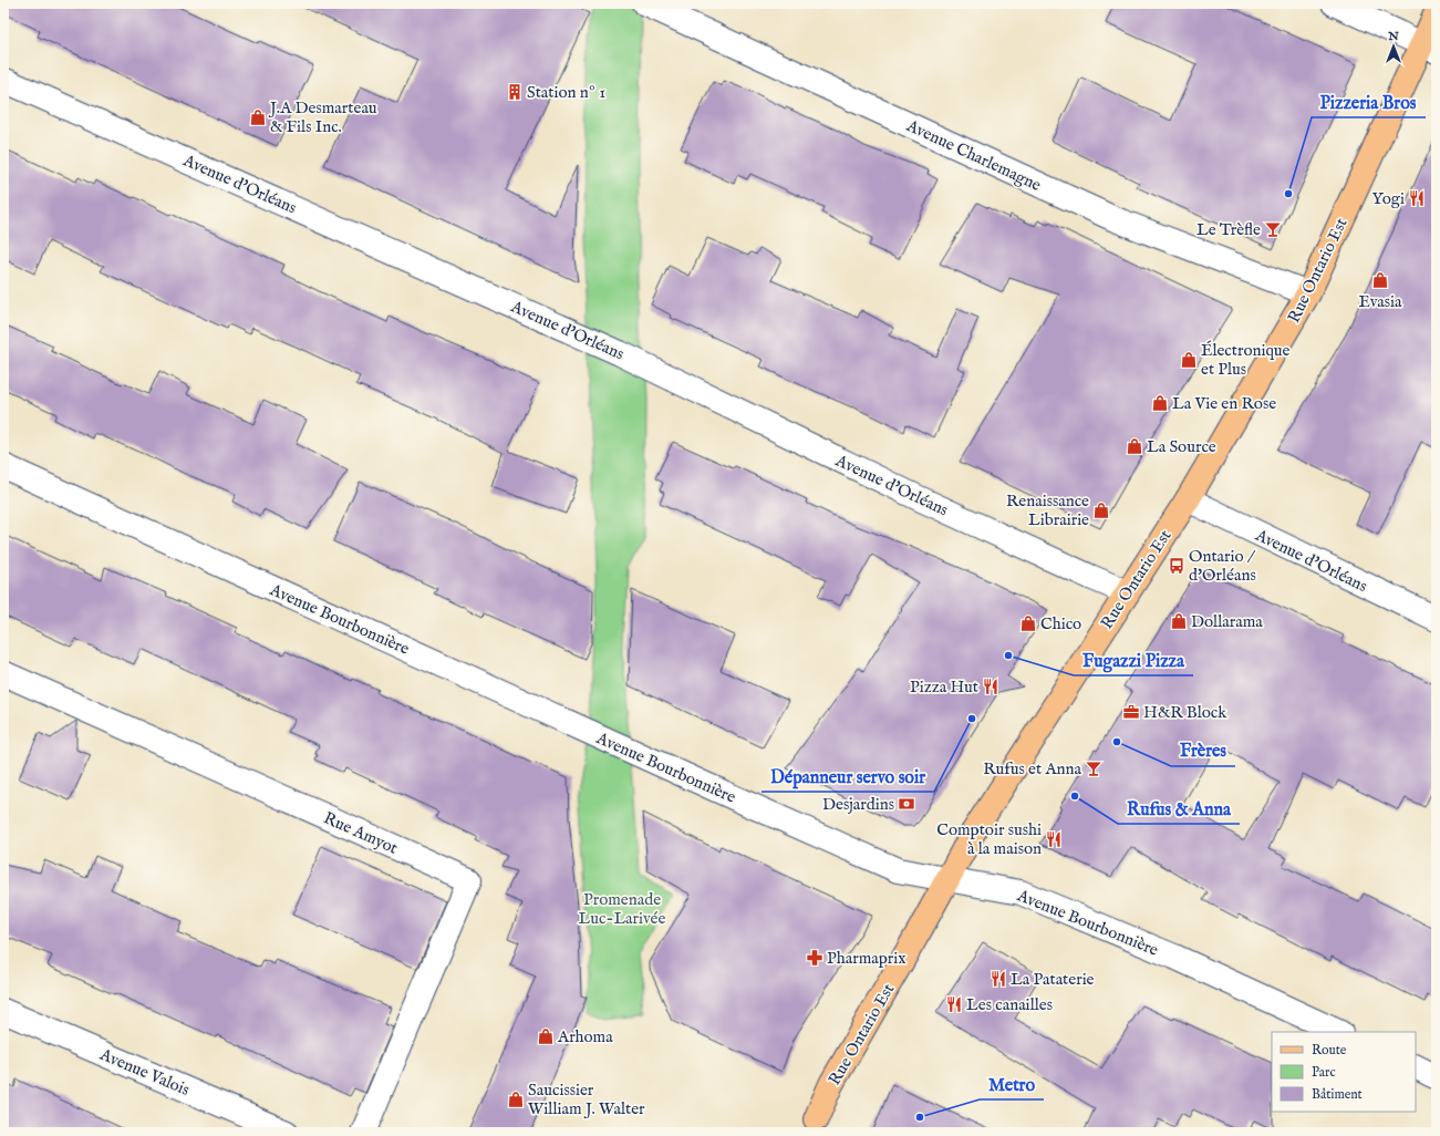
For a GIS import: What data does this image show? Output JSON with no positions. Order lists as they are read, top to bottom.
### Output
{
  "streets": {
    "main road": ["Rue Ontario Est"],
    "street": [
      "Avenue Charlemagne",
      "Avenue d'Orléans",
      "Avenue Bourbonnière",
      "Rue Amyot",
      "Avenue Valois"
    ]
  },
  "crossings": [
    ["Avenue Charlemagne", "Rue Ontario Est"],
    ["Avenue d'Orléans", "Rue Ontario Est"],
    ["Rue Ontario Est", "Avenue Bourbonnière"]
  ],
  "parks": ["Promenade Luc-Larivée"],
  "places": {
    "building": ["Station nº 1"],
    "shop": [
      "J.A Desmarteau & Fils Inc.",
      "Evasia",
      "Électronique et Plus",
      "La Vie en Rose",
      "La Source",
      "Renaissance Librairie",
      "Dollarama",
      "Chico",
      "Arhoma",
      "Saucissier William J. Walter"
    ],
    "other": [
      "Pizzeria Bros",
      "Fugazzi Pizza",
      "Dépanneur servo soir",
      "Frères",
      "Rufus & Anna",
      "Metro"
    ],
    "restaurant": [
      "Yogi",
      "Pizza Hut",
      "Comptoir sushi à la maison",
      "La Pataterie",
      "Les canailles"
    ],
    "bar": ["Le Trèfle", "Rufus et Anna"],
    "bus stop": ["Ontario / d'Orléans"],
    "office": ["H&R Block"],
    "bank": ["Desjardins"],
    "pharmacy": ["Pharmaprix"]
  },
  "legend": ["Route", "Parc", "Bâtiment"],
  "north": "top"
}
